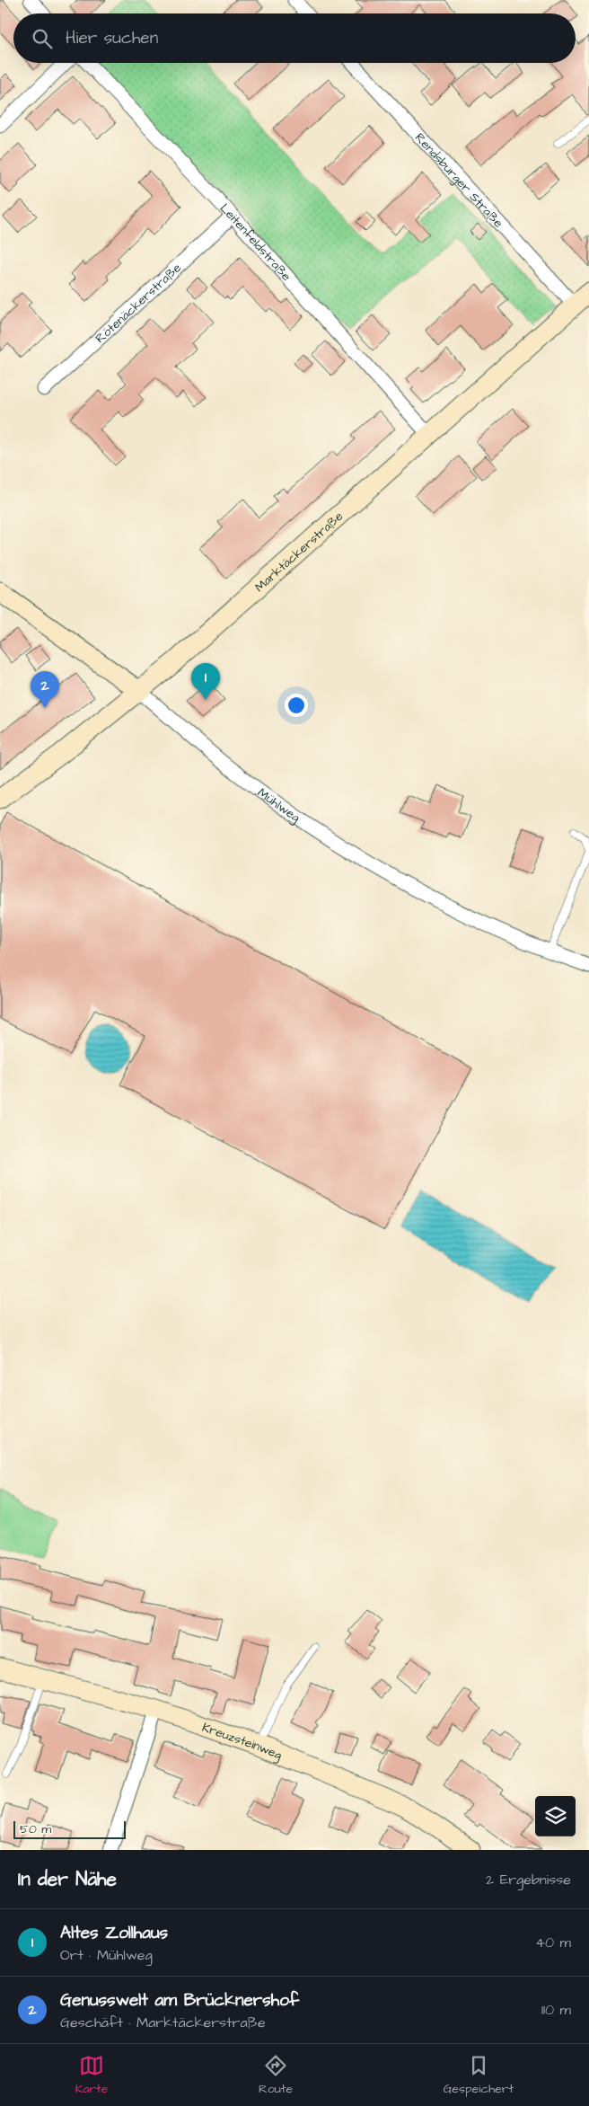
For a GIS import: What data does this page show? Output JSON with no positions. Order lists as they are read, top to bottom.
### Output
{
  "streets": {
    "street": [
      "Rendsburger Straße",
      "Leitenfeldstraße",
      "Rötenäckerstraße",
      "Marktäckerstraße",
      "Mühlweg",
      "Kreuzsteinweg"
    ]
  },
  "crossings": [
    ["Rendsburger Straße", "Marktäckerstraße"],
    ["Leitenfeldstraße", "Rötenäckerstraße"],
    ["Leitenfeldstraße", "Marktäckerstraße"],
    ["Marktäckerstraße", "Mühlweg"]
  ],
  "scale_bar": "50 m",
  "page": {
    "search": "Hier suchen",
    "pins": ["1", "2"],
    "scale": "50 m",
    "heading": ["In der Nähe", "2 Ergebnisse"],
    "list": [
      {
        "mark": "1",
        "name": "Altes Zollhaus",
        "note": "Ort · Mühlweg",
        "value": "40 m"
      },
      {
        "mark": "2",
        "name": "Genusswelt am Brücknershof",
        "note": "Geschäft · Marktäckerstraße",
        "value": "110 m"
      }
    ],
    "nav": ["Karte", "Route", "Gespeichert"]
  }
}
